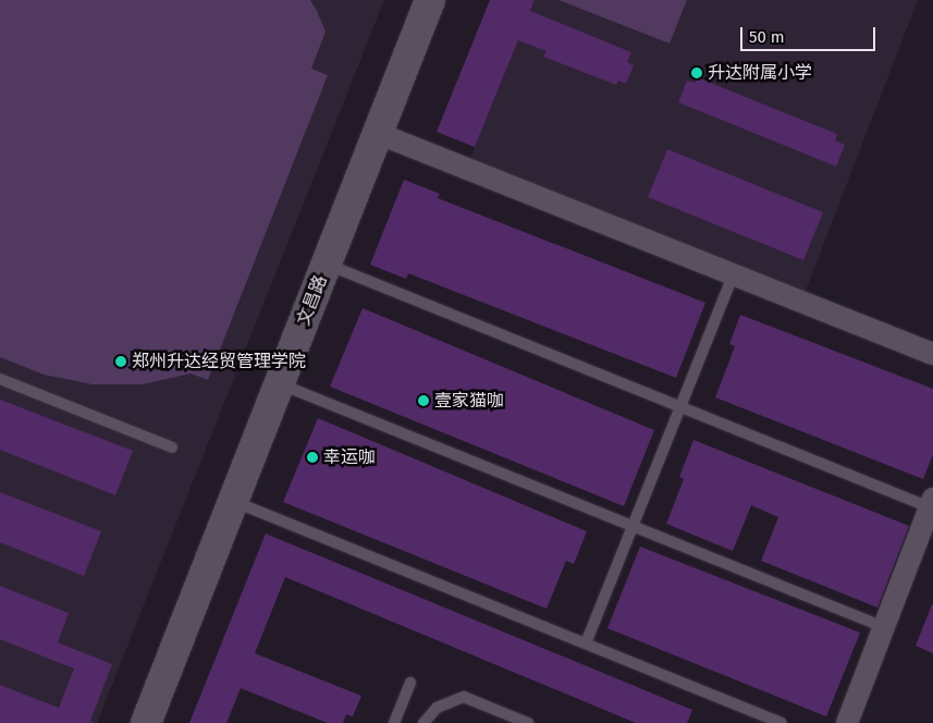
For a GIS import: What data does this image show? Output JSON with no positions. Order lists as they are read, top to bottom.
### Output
{
  "streets": {
    "street": ["文昌路"]
  },
  "places": [
    "升达附属小学",
    "郑州升达经贸管理学院",
    "壹家猫咖",
    "幸运咖"
  ],
  "scale_bar": "50 m"
}
